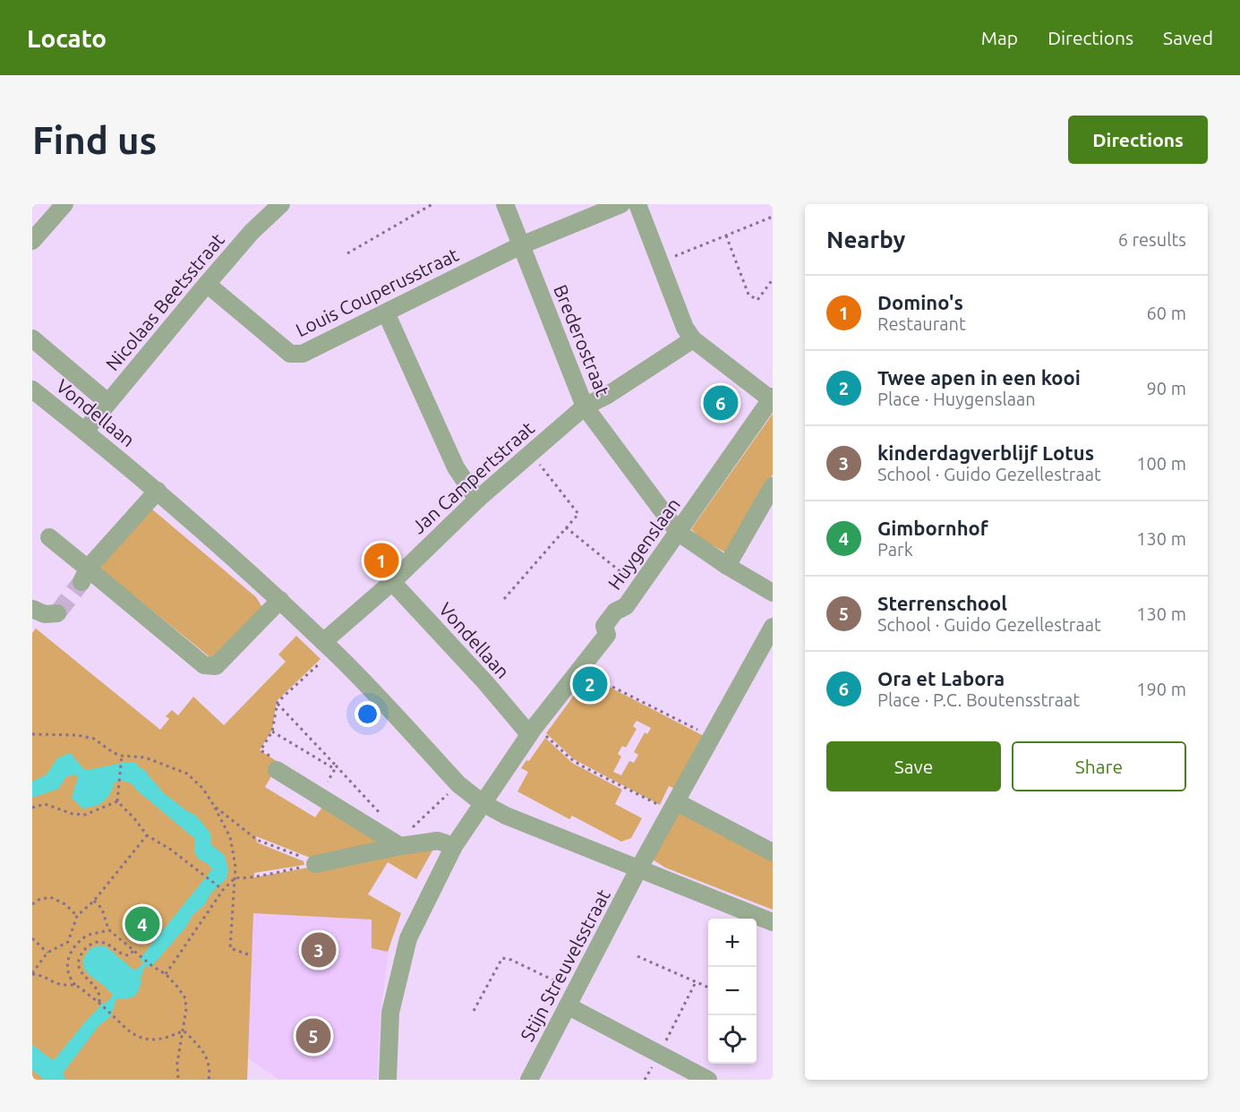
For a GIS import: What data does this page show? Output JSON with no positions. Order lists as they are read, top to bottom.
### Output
{
  "streets": {
    "street": [
      "Louis Couperusstraat",
      "Nicolaas Beetsstraat",
      "Brederostraat",
      "Vondellaan",
      "Jan Campertstraat",
      "Huygenslaan",
      "Stijn Streuvelsstraat"
    ]
  },
  "crossings": [
    ["Louis Couperusstraat", "Nicolaas Beetsstraat"],
    ["Louis Couperusstraat", "Brederostraat"],
    ["Nicolaas Beetsstraat", "Vondellaan"],
    ["Brederostraat", "Jan Campertstraat"],
    ["Brederostraat", "Huygenslaan"],
    ["Vondellaan", "Jan Campertstraat"],
    ["Vondellaan", "Huygenslaan"],
    ["Vondellaan", "Stijn Streuvelsstraat"]
  ],
  "page": {
    "header": "Locato",
    "nav": ["Map", "Directions", "Saved"],
    "buttons": [
      "Directions",
      ["Save", "Share"]
    ],
    "title": "Find us",
    "heading": ["Nearby", "6 results"],
    "list": [
      {
        "mark": "1",
        "name": "Domino's",
        "note": "Restaurant",
        "value": "60 m"
      },
      {
        "mark": "2",
        "name": "Twee apen in een kooi",
        "note": "Place · Huygenslaan",
        "value": "90 m"
      },
      {
        "mark": "3",
        "name": "kinderdagverblijf Lotus",
        "note": "School · Guido Gezellestraat",
        "value": "100 m"
      },
      {
        "mark": "4",
        "name": "Gimbornhof",
        "note": "Park",
        "value": "130 m"
      },
      {
        "mark": "5",
        "name": "Sterrenschool",
        "note": "School · Guido Gezellestraat",
        "value": "130 m"
      },
      {
        "mark": "6",
        "name": "Ora et Labora",
        "note": "Place · P.C. Boutensstraat",
        "value": "190 m"
      }
    ],
    "pins": [
      "6",
      "1",
      "2",
      "4",
      "3",
      "5"
    ],
    "map_buttons": ["+", "−"]
  }
}
